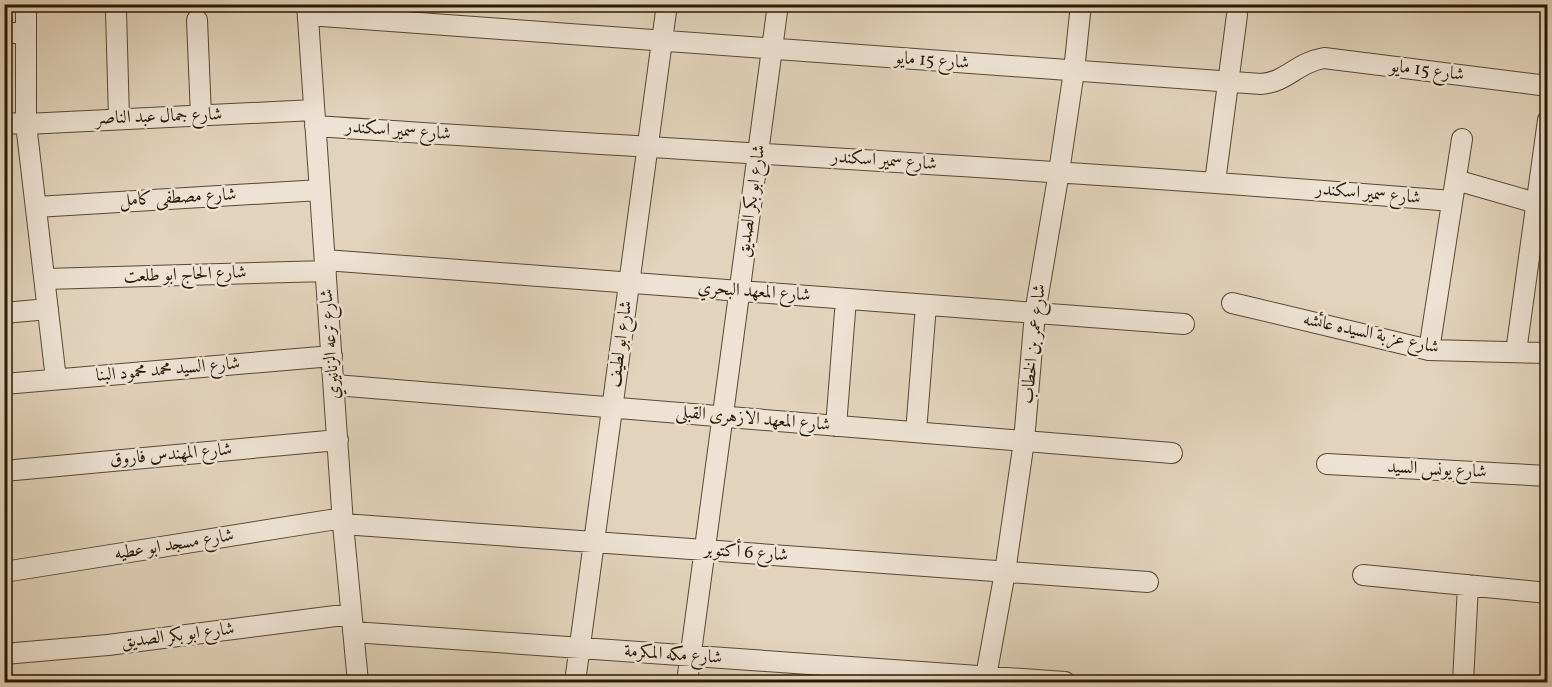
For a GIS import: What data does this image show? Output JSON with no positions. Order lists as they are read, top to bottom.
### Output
{
  "streets": {
    "street": [
      "شارع 15 مايو",
      "شارع جمال عبد الناصر",
      "شارع سمير اسكندر",
      "شارع مصطفى كامل",
      "شارع ابو بكر الصديق",
      "شارع الحاج ابو طلعت",
      "شارع المعهد البحري",
      "شارع عزبة السيده عائشه",
      "شارع ترعه الزنانيري",
      "شارع ابو لطيف",
      "شارع عمر بن الخطاب",
      "شارع السيد محمد محمود البنا",
      "شارع المعهد الازهرى القبلى",
      "شارع المهندس فاروق",
      "شارع يونس السيد",
      "شارع مسجد ابو عطيه",
      "شارع 6 أكتوبر",
      "شارع مكه المكرمة"
    ]
  },
  "crossings": [
    ["شارع 15 مايو", "شارع ابو بكر الصديق"],
    ["شارع 15 مايو", "شارع ترعه الزنانيري"],
    ["شارع 15 مايو", "شارع ابو لطيف"],
    ["شارع 15 مايو", "شارع عمر بن الخطاب"],
    ["شارع جمال عبد الناصر", "شارع سمير اسكندر"],
    ["شارع جمال عبد الناصر", "شارع ترعه الزنانيري"],
    ["شارع سمير اسكندر", "شارع ابو بكر الصديق"],
    ["شارع سمير اسكندر", "شارع ترعه الزنانيري"],
    ["شارع سمير اسكندر", "شارع ابو لطيف"],
    ["شارع سمير اسكندر", "شارع عمر بن الخطاب"],
    ["شارع مصطفى كامل", "شارع ترعه الزنانيري"],
    ["شارع ابو بكر الصديق", "شارع المعهد البحري"],
    ["شارع ابو بكر الصديق", "شارع ترعه الزنانيري"],
    ["شارع ابو بكر الصديق", "شارع المعهد الازهرى القبلى"],
    ["شارع ابو بكر الصديق", "شارع 6 أكتوبر"],
    ["شارع ابو بكر الصديق", "شارع مكه المكرمة"],
    ["شارع الحاج ابو طلعت", "شارع المعهد البحري"],
    ["شارع الحاج ابو طلعت", "شارع ترعه الزنانيري"],
    ["شارع المعهد البحري", "شارع ترعه الزنانيري"],
    ["شارع المعهد البحري", "شارع ابو لطيف"],
    ["شارع المعهد البحري", "شارع عمر بن الخطاب"],
    ["شارع ترعه الزنانيري", "شارع السيد محمد محمود البنا"],
    ["شارع ترعه الزنانيري", "شارع المعهد الازهرى القبلى"],
    ["شارع ترعه الزنانيري", "شارع المهندس فاروق"],
    ["شارع ترعه الزنانيري", "شارع مسجد ابو عطيه"],
    ["شارع ترعه الزنانيري", "شارع 6 أكتوبر"],
    ["شارع ترعه الزنانيري", "شارع مكه المكرمة"],
    ["شارع ابو لطيف", "شارع المعهد الازهرى القبلى"],
    ["شارع ابو لطيف", "شارع 6 أكتوبر"],
    ["شارع ابو لطيف", "شارع مكه المكرمة"],
    ["شارع عمر بن الخطاب", "شارع المعهد الازهرى القبلى"],
    ["شارع عمر بن الخطاب", "شارع 6 أكتوبر"],
    ["شارع عمر بن الخطاب", "شارع مكه المكرمة"],
    ["شارع مسجد ابو عطيه", "شارع 6 أكتوبر"]
  ]
}
